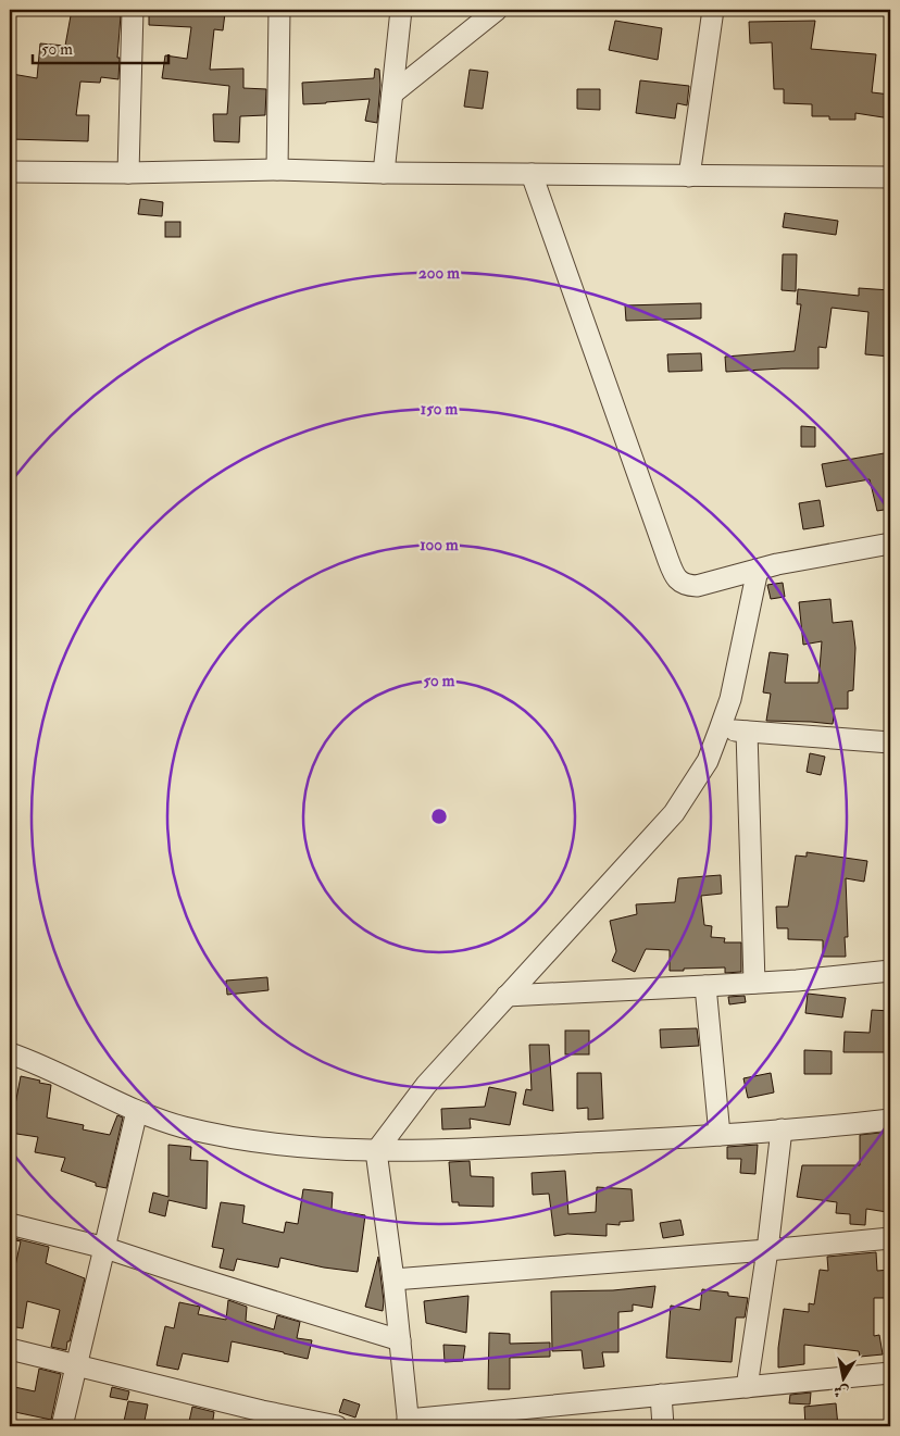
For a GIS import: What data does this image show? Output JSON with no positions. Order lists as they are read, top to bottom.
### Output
{
  "scale_bar": "50 m",
  "north": "bottom",
  "rings": [
    "200 m",
    "150 m",
    "100 m",
    "50 m"
  ]
}
